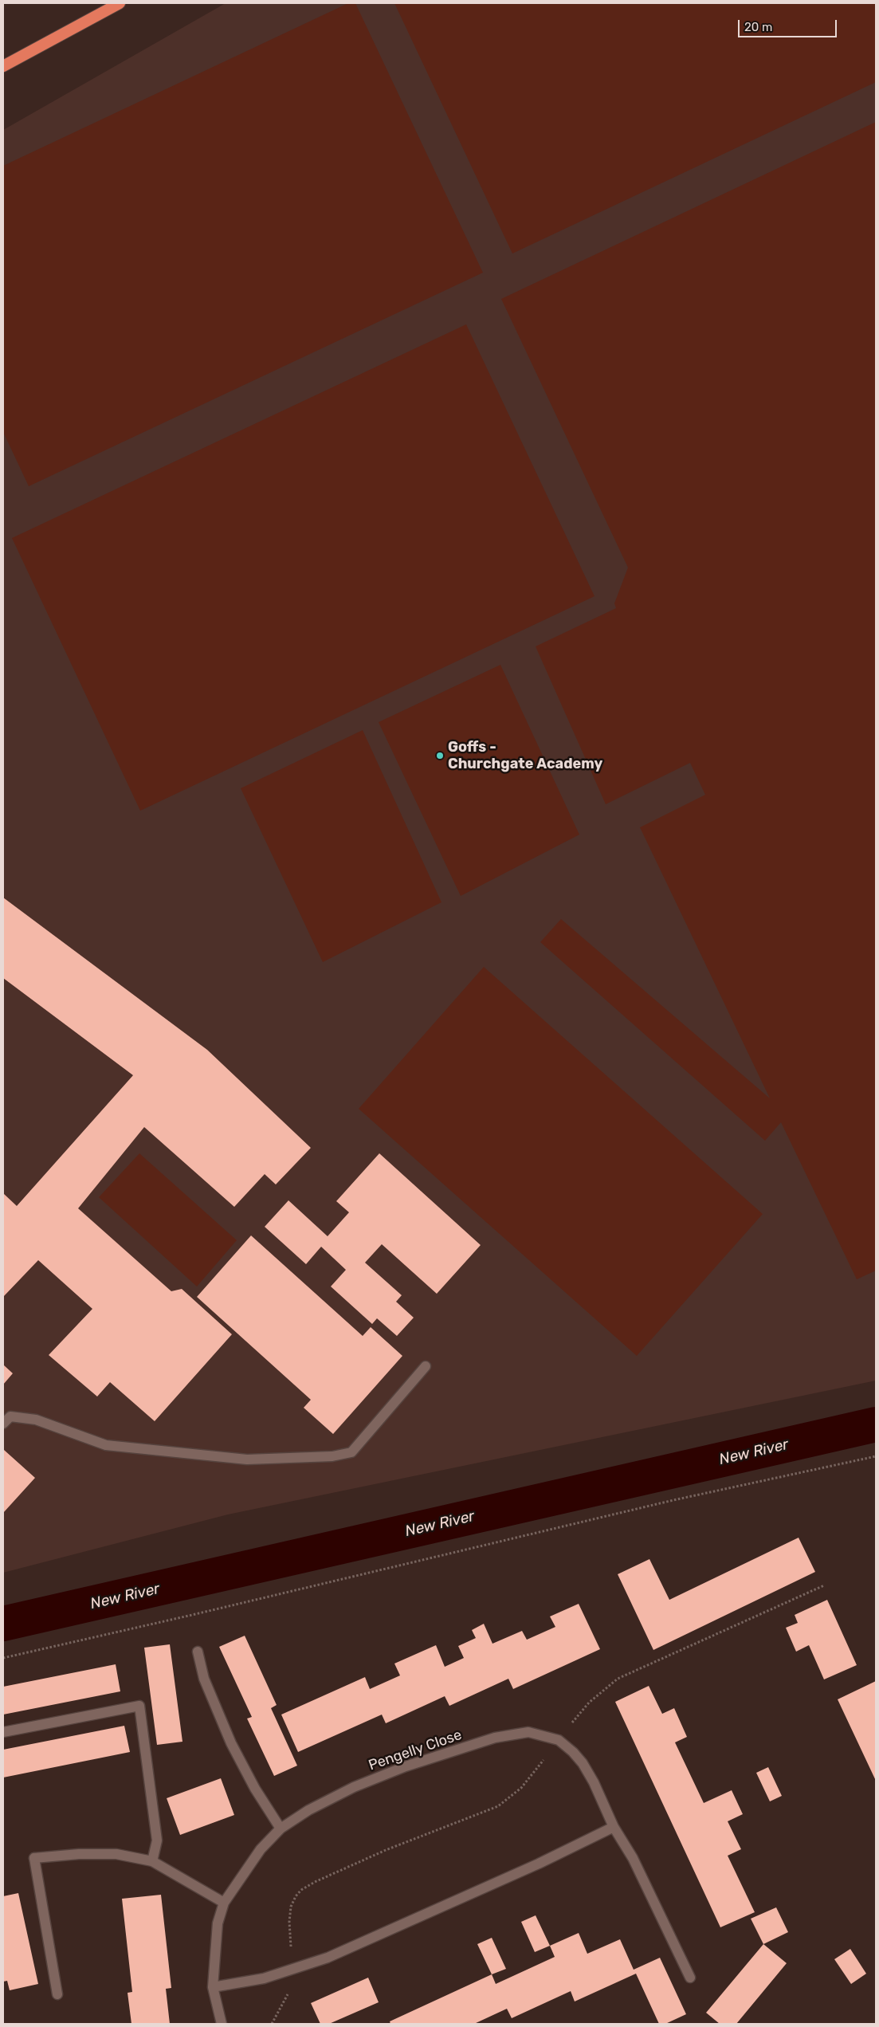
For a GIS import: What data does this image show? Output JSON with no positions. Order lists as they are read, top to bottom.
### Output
{
  "streets": {
    "street": ["Pengelly Close"]
  },
  "water": ["New River"],
  "places": ["Goffs - Churchgate Academy"],
  "scale_bar": "20 m"
}
